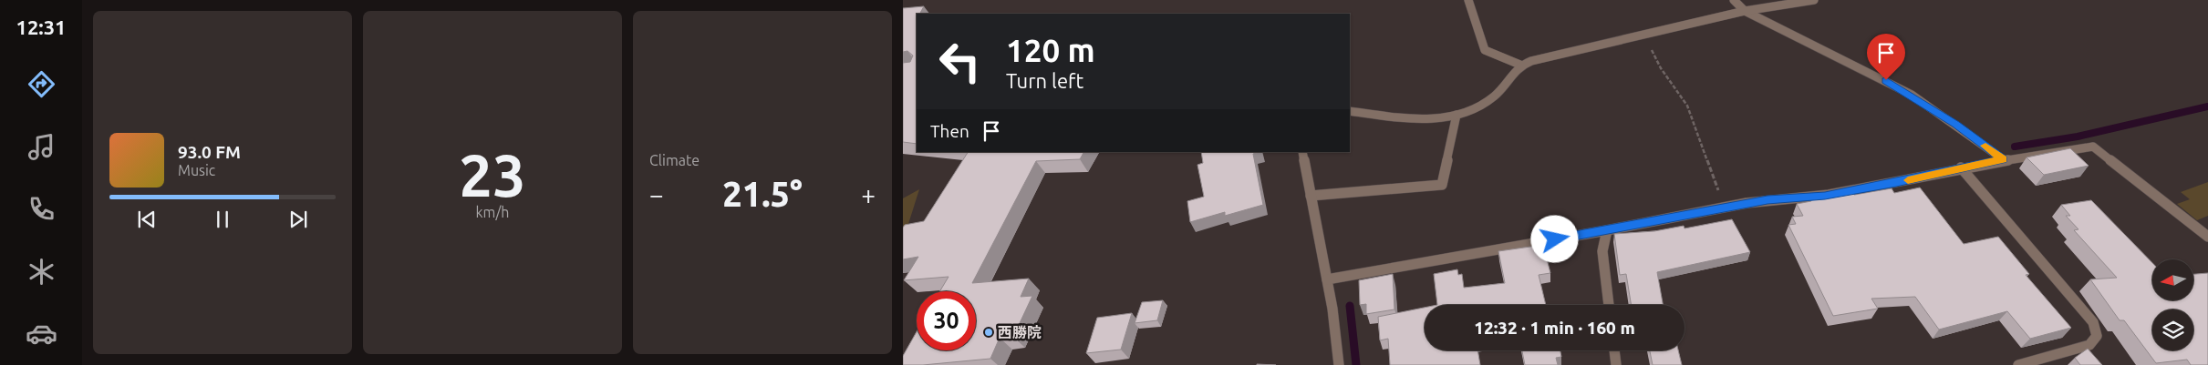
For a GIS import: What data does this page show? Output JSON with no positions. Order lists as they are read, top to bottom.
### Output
{
  "places": ["西勝院"],
  "north": "left",
  "page": {
    "tabs": "12:31",
    "tile": [
      ["23", "km/h"],
      "Climate"
    ],
    "turn": ["120 m", "Turn left"],
    "then": "Then",
    "song": ["93.0 FM", "Music"],
    "heat": ["−", "21.5°", "+"],
    "limit": "30",
    "trip": "12:32 · 1 min · 160 m"
  }
}
